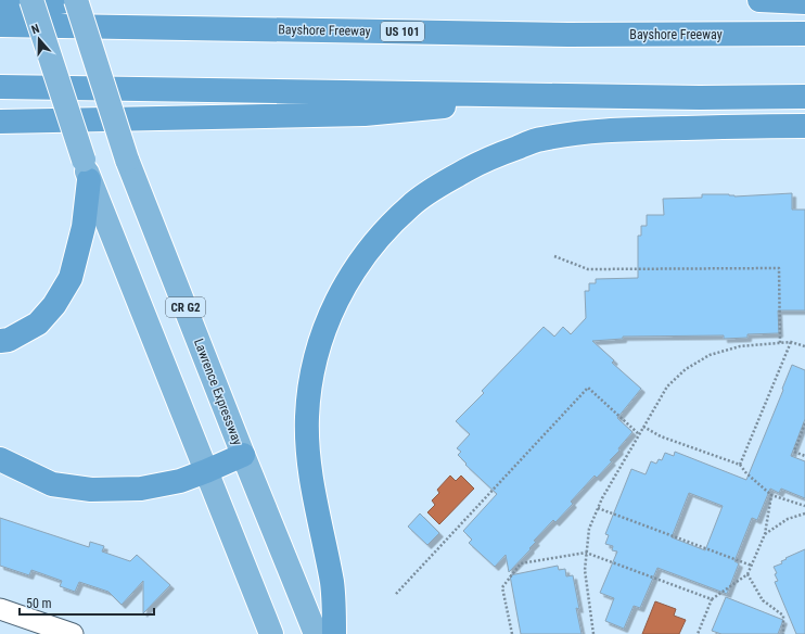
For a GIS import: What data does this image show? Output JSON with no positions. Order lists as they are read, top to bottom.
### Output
{
  "streets": {
    "highway": [
      "Bayshore Freeway",
      "US 101",
      "CR G2",
      "Lawrence Expressway"
    ]
  },
  "scale_bar": "50 m",
  "north": "top"
}
